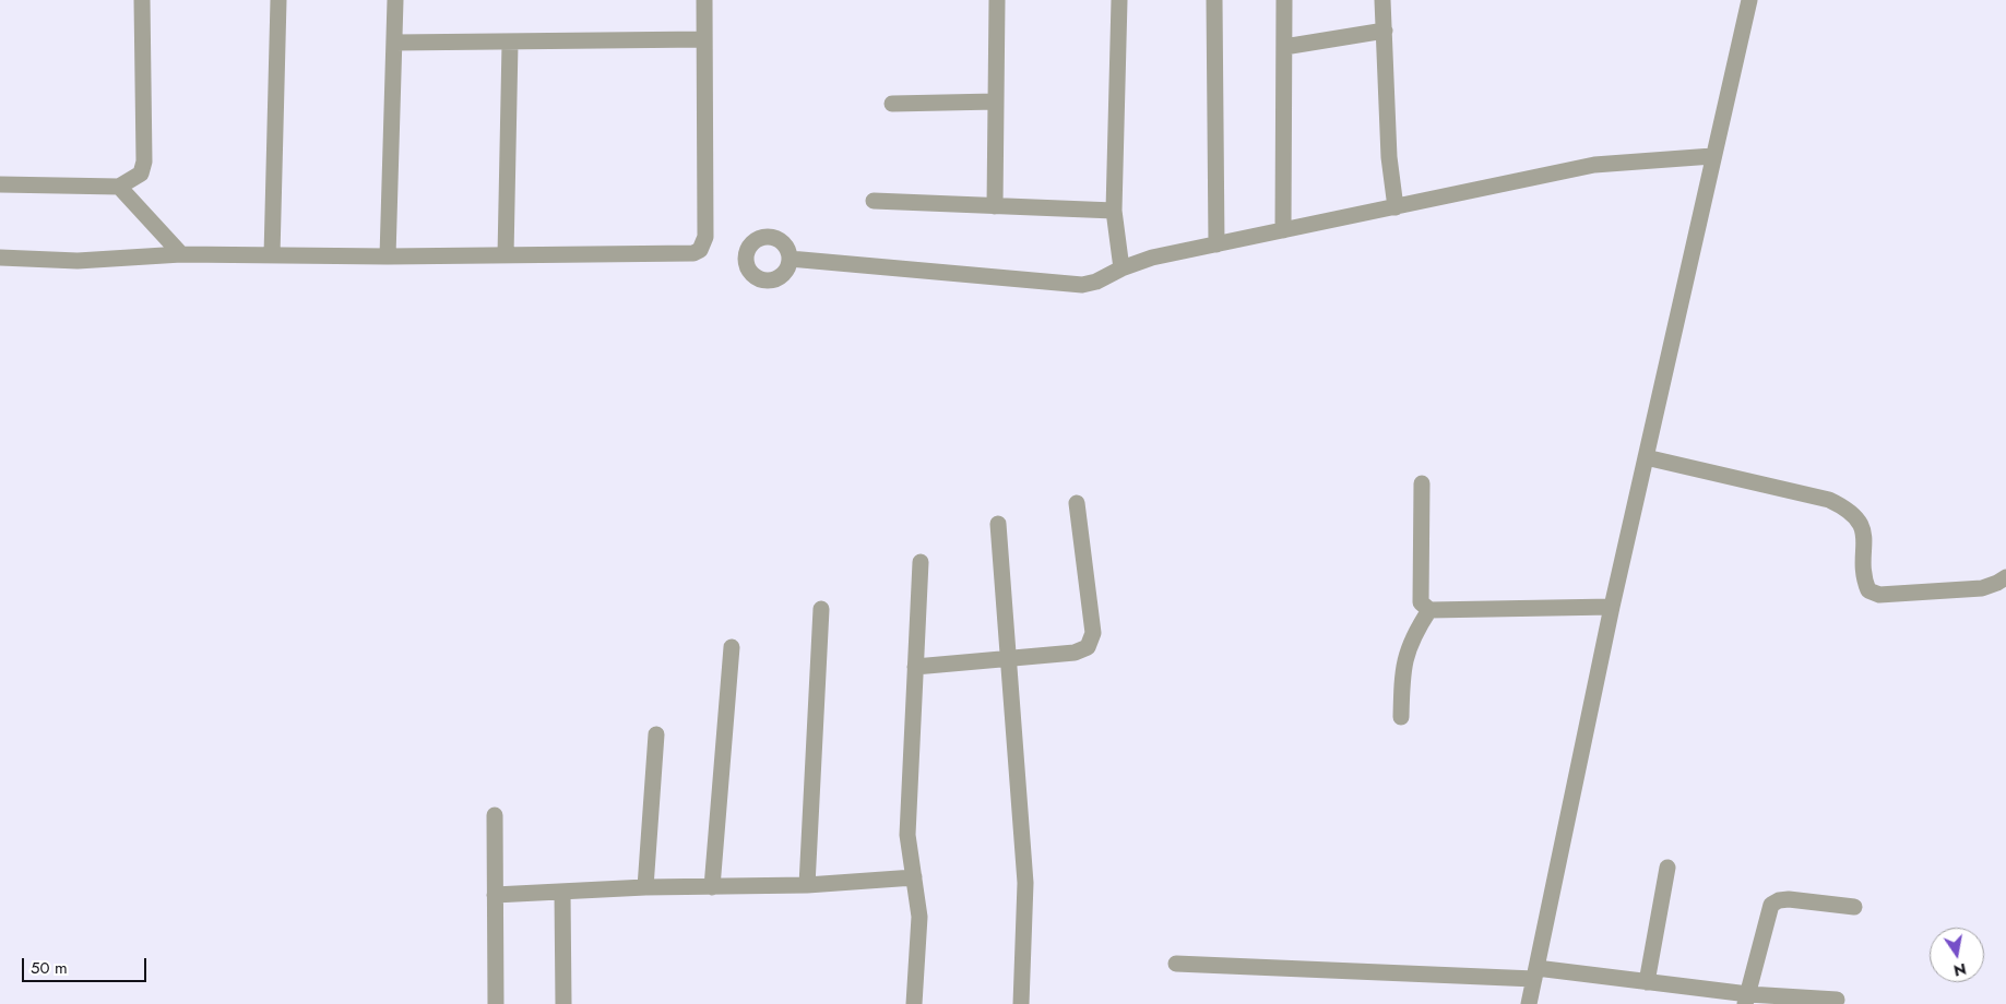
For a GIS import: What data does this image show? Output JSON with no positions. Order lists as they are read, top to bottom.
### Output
{
  "scale_bar": "50 m",
  "north": "bottom"
}
